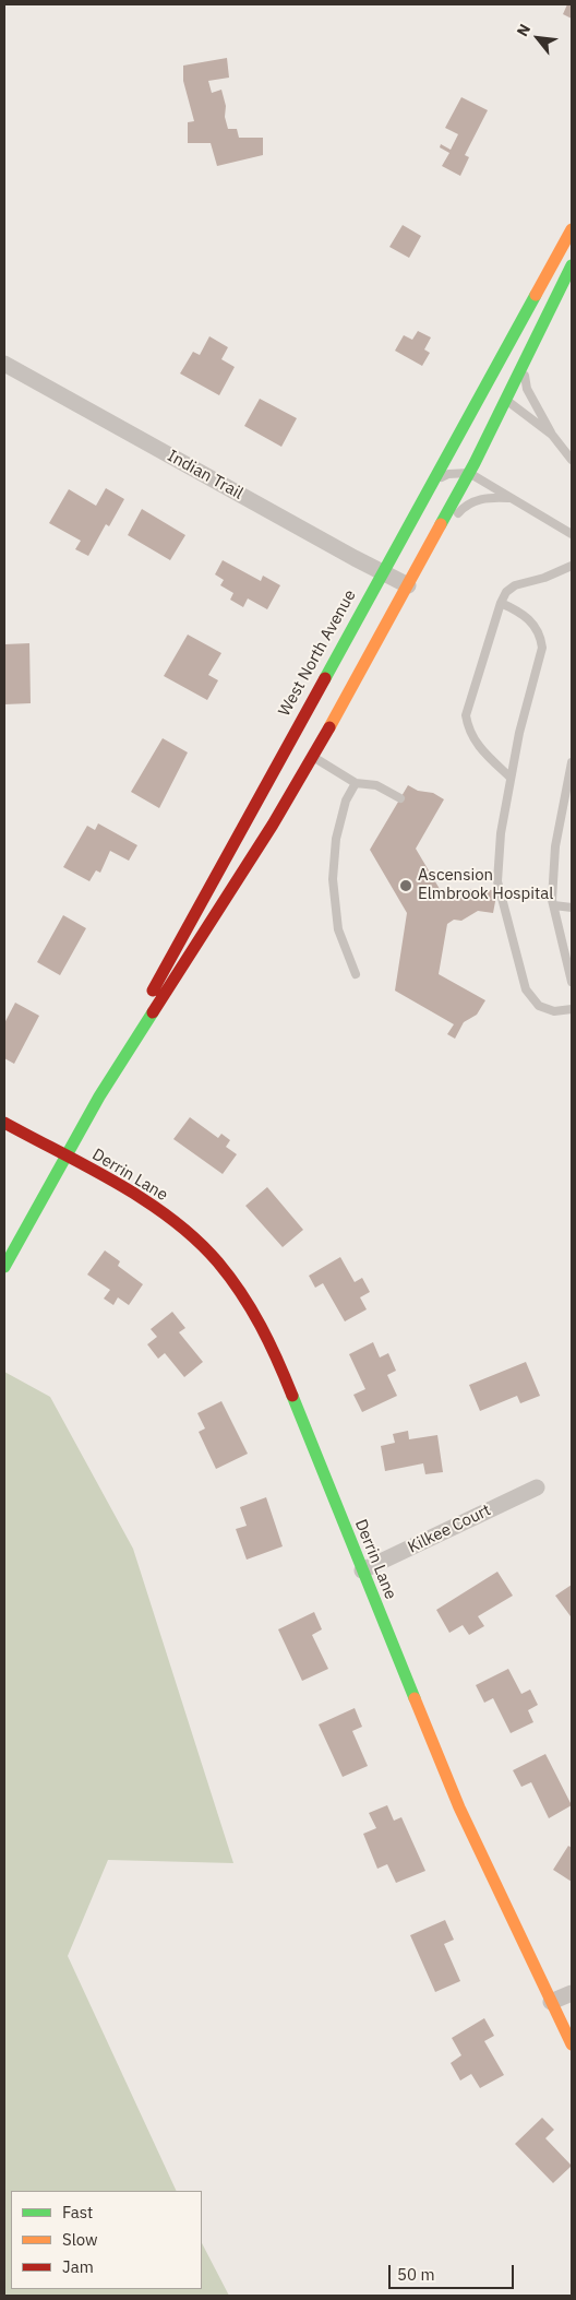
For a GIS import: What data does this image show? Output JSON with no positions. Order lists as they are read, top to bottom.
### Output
{
  "streets": {
    "main road": ["West North Avenue", "Derrin Lane"],
    "street": ["Indian Trail", "Kilkee Court"]
  },
  "crossings": [
    ["Indian Trail", "West North Avenue"],
    ["West North Avenue", "Derrin Lane"],
    ["Derrin Lane", "Kilkee Court"]
  ],
  "places": ["Ascension Elmbrook Hospital"],
  "legend": ["Fast", "Slow", "Jam"],
  "scale_bar": "50 m",
  "north": "top left"
}
